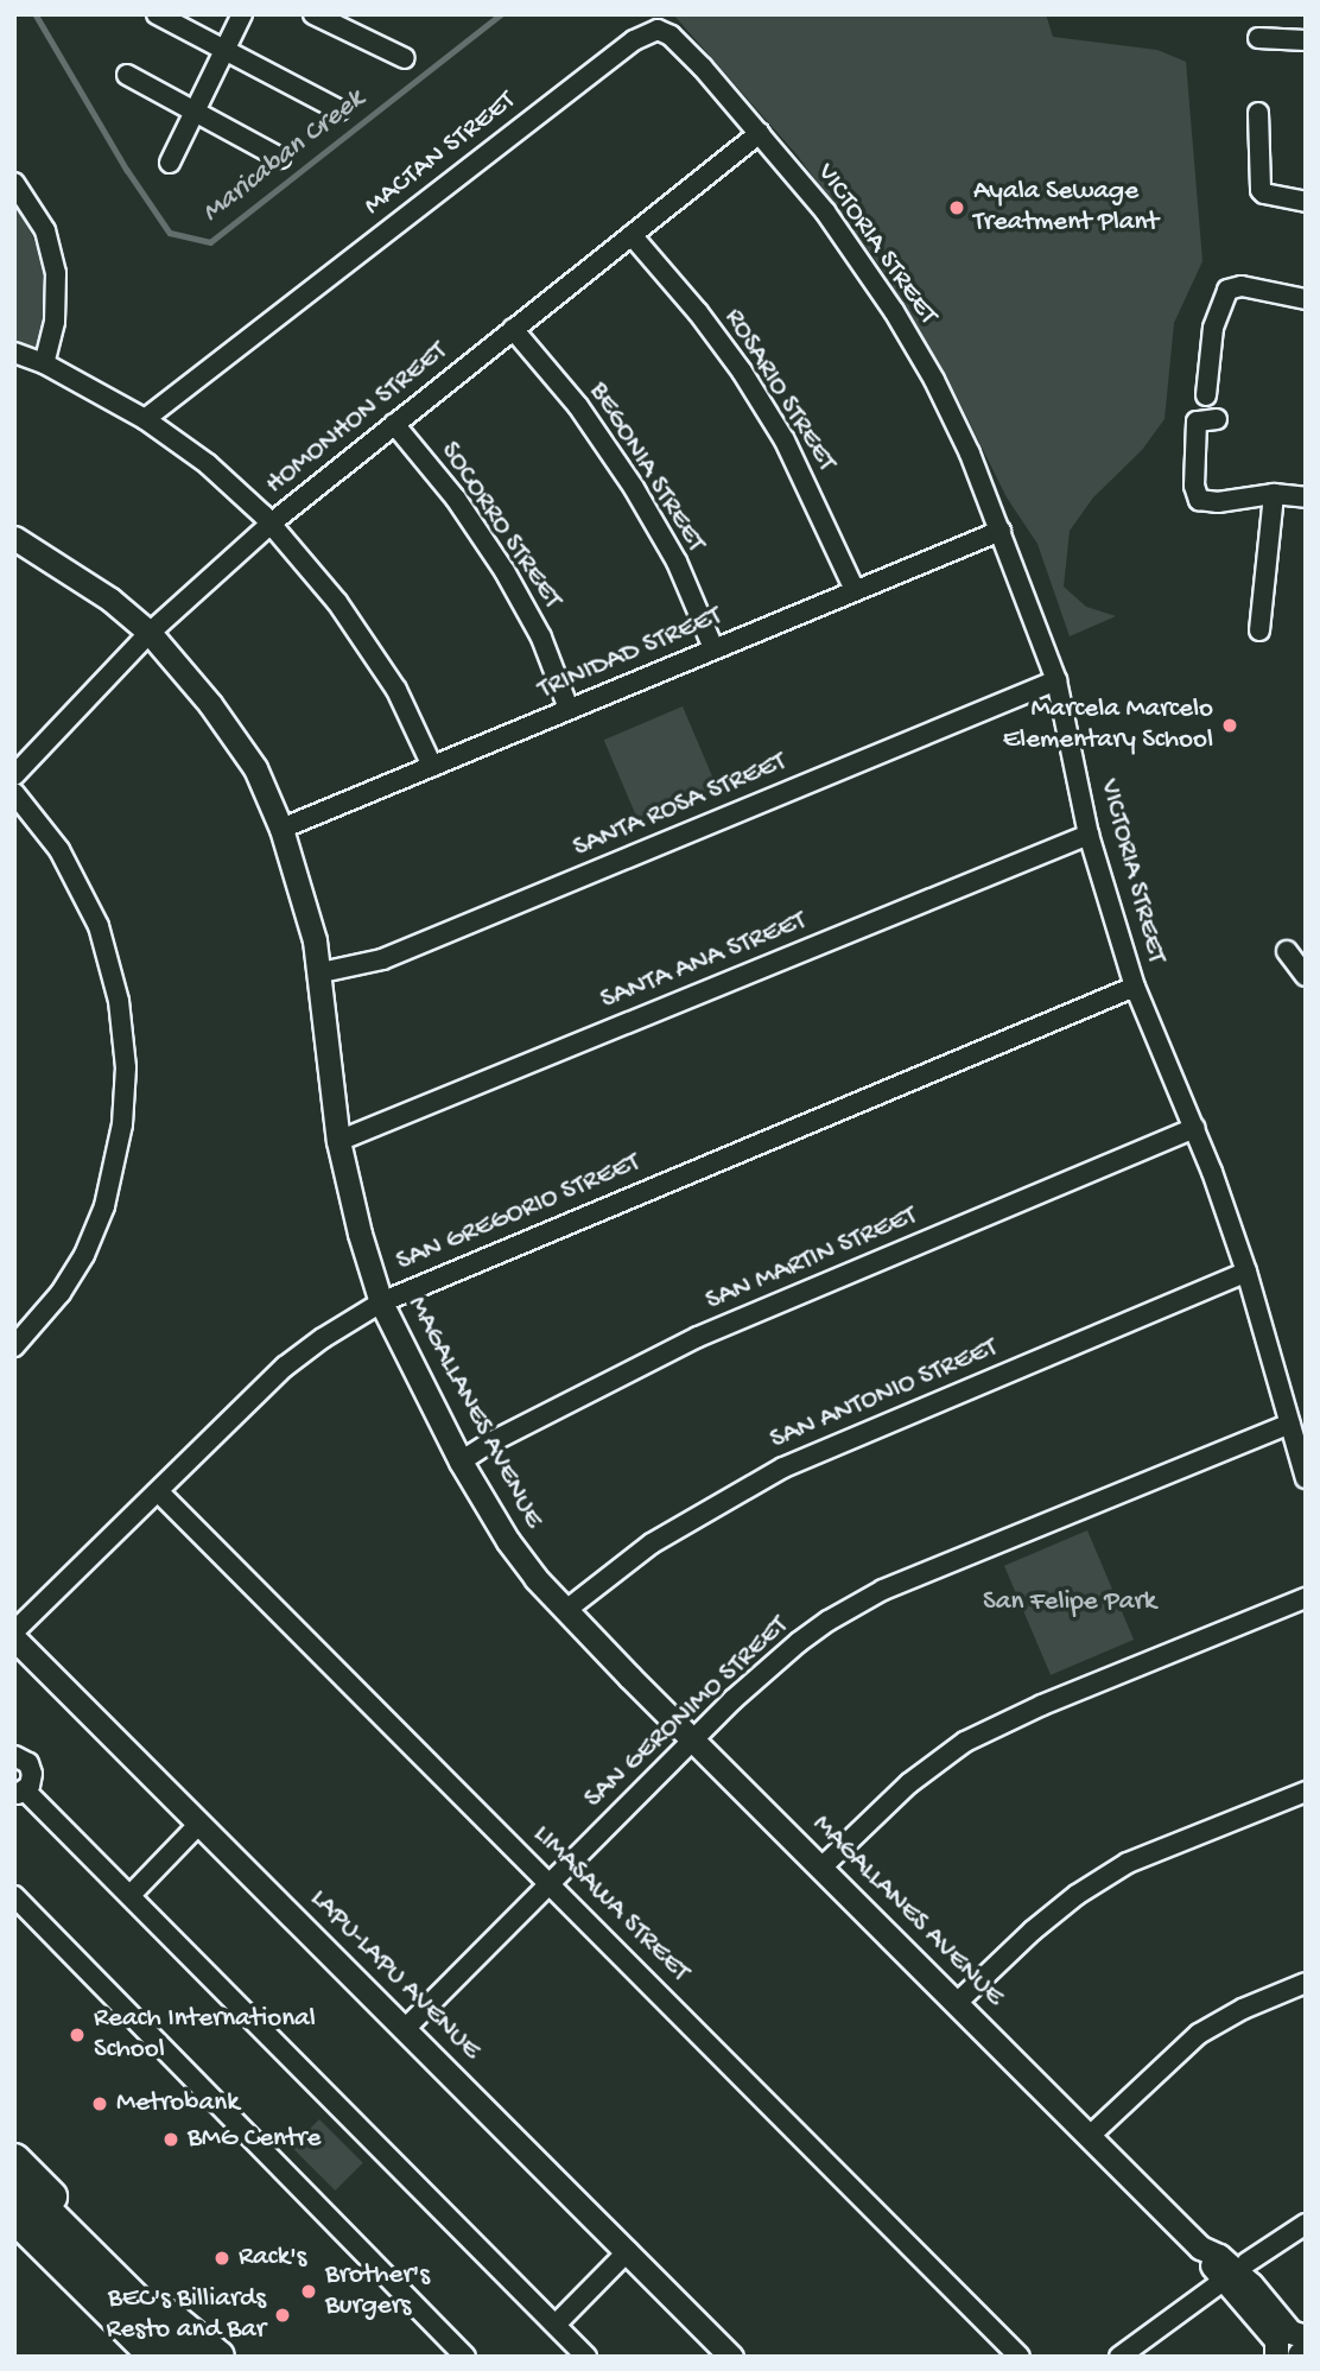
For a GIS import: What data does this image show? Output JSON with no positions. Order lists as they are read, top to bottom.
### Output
{
  "streets": {
    "street": [
      "MACTAN STREET",
      "VICTORIA STREET",
      "ROSARIO STREET",
      "HOMONHON STREET",
      "BEGONIA STREET",
      "SOCORRO STREET",
      "TRINIDAD STREET",
      "SANTA ROSA STREET",
      "SANTA ANA STREET",
      "SAN GREGORIO STREET",
      "SAN MARTIN STREET",
      "SAN ANTONIO STREET",
      "MAGALLANES AVENUE",
      "SAN GERONIMO STREET",
      "LIMASAWA STREET",
      "LAPU-LAPU AVENUE"
    ]
  },
  "crossings": [
    ["MACTAN STREET", "VICTORIA STREET"],
    ["MACTAN STREET", "HOMONHON STREET"],
    ["VICTORIA STREET", "HOMONHON STREET"],
    ["VICTORIA STREET", "TRINIDAD STREET"],
    ["VICTORIA STREET", "SANTA ROSA STREET"],
    ["VICTORIA STREET", "SANTA ANA STREET"],
    ["VICTORIA STREET", "SAN GREGORIO STREET"],
    ["VICTORIA STREET", "SAN MARTIN STREET"],
    ["VICTORIA STREET", "SAN ANTONIO STREET"],
    ["VICTORIA STREET", "SAN GERONIMO STREET"],
    ["ROSARIO STREET", "HOMONHON STREET"],
    ["ROSARIO STREET", "TRINIDAD STREET"],
    ["HOMONHON STREET", "BEGONIA STREET"],
    ["HOMONHON STREET", "SOCORRO STREET"],
    ["HOMONHON STREET", "MAGALLANES AVENUE"],
    ["BEGONIA STREET", "TRINIDAD STREET"],
    ["SOCORRO STREET", "TRINIDAD STREET"],
    ["TRINIDAD STREET", "MAGALLANES AVENUE"],
    ["SANTA ROSA STREET", "MAGALLANES AVENUE"],
    ["SANTA ANA STREET", "MAGALLANES AVENUE"],
    ["SAN GREGORIO STREET", "MAGALLANES AVENUE"],
    ["SAN GREGORIO STREET", "LIMASAWA STREET"],
    ["SAN MARTIN STREET", "MAGALLANES AVENUE"],
    ["SAN ANTONIO STREET", "MAGALLANES AVENUE"],
    ["MAGALLANES AVENUE", "SAN GERONIMO STREET"],
    ["SAN GERONIMO STREET", "LIMASAWA STREET"],
    ["SAN GERONIMO STREET", "LAPU-LAPU AVENUE"]
  ],
  "water": ["Maricaban Creek"],
  "parks": ["San Felipe Park"],
  "places": [
    "Ayala Sewage Treatment Plant",
    "Marcela Marcelo Elementary School",
    "Reach International School",
    "Metrobank",
    "BMG Centre",
    "Rack's",
    "Brother's Burgers",
    "BEC's Billiards Resto and Bar"
  ]
}
